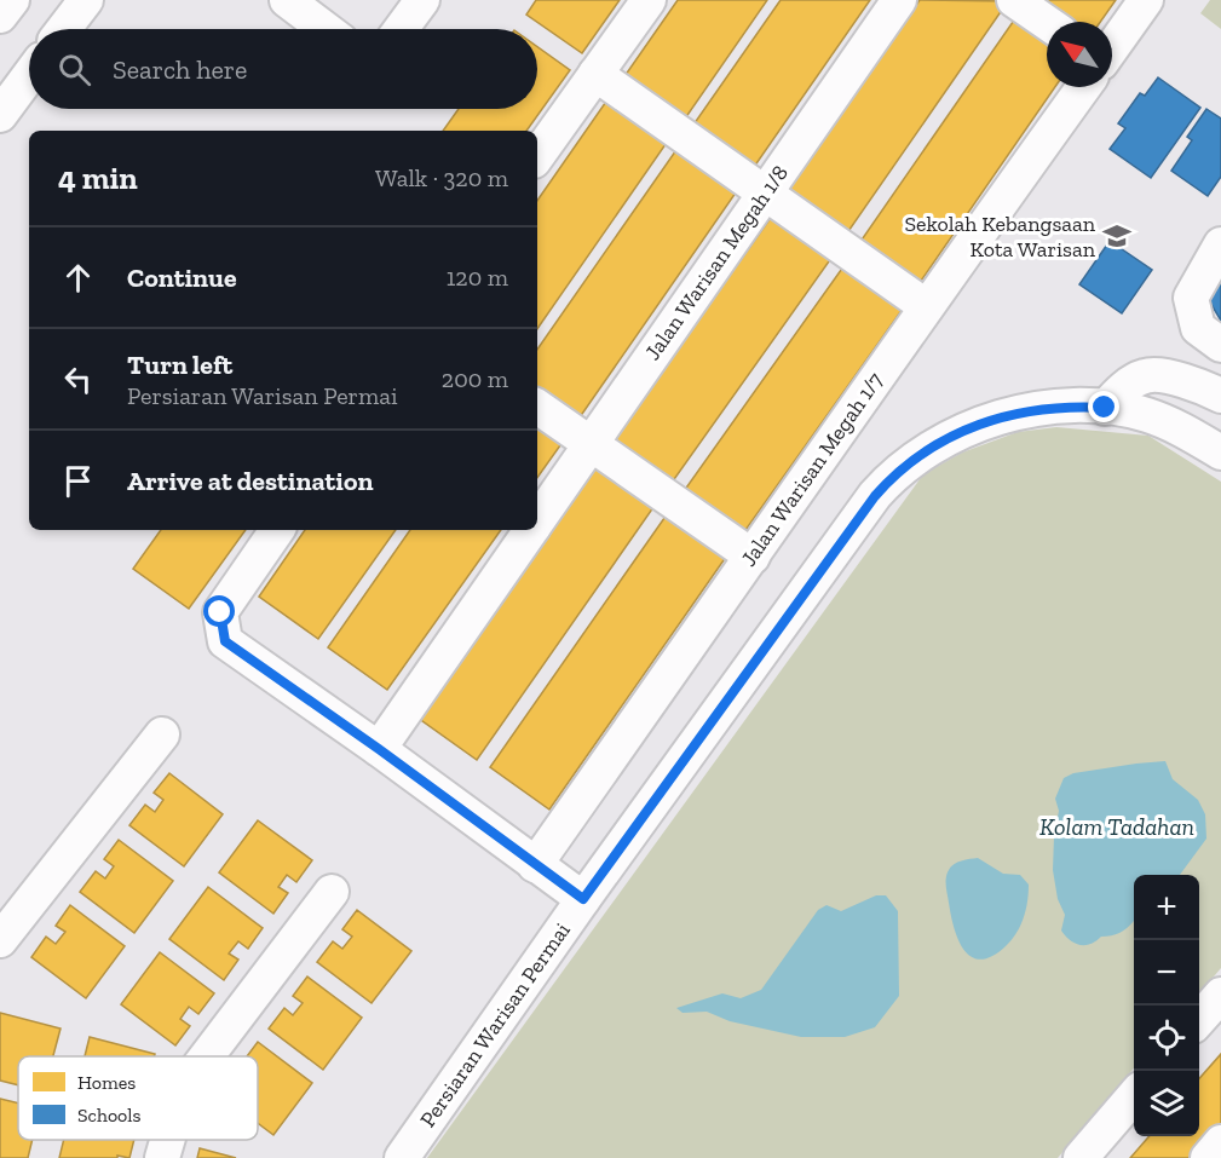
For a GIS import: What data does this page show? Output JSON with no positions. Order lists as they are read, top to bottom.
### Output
{
  "streets": {
    "street": ["Jalan Warisan Megah 1/8", "Jalan Warisan Megah 1/7", "Persiaran Warisan Permai"]
  },
  "water": ["Kolam Tadahan"],
  "places": {
    "school or university": ["Sekolah Kebangsaan Kota Warisan"]
  },
  "legend": ["Homes", "Schools"],
  "north": "top left",
  "page": {
    "search": "Search here",
    "heading": ["4 min", "Walk · 320 m"],
    "list": [
      ["Continue", "120 m"],
      ["Turn left", "Persiaran Warisan Permai", "200 m"],
      "Arrive at destination"
    ],
    "map_buttons": ["+", "−"]
  }
}
